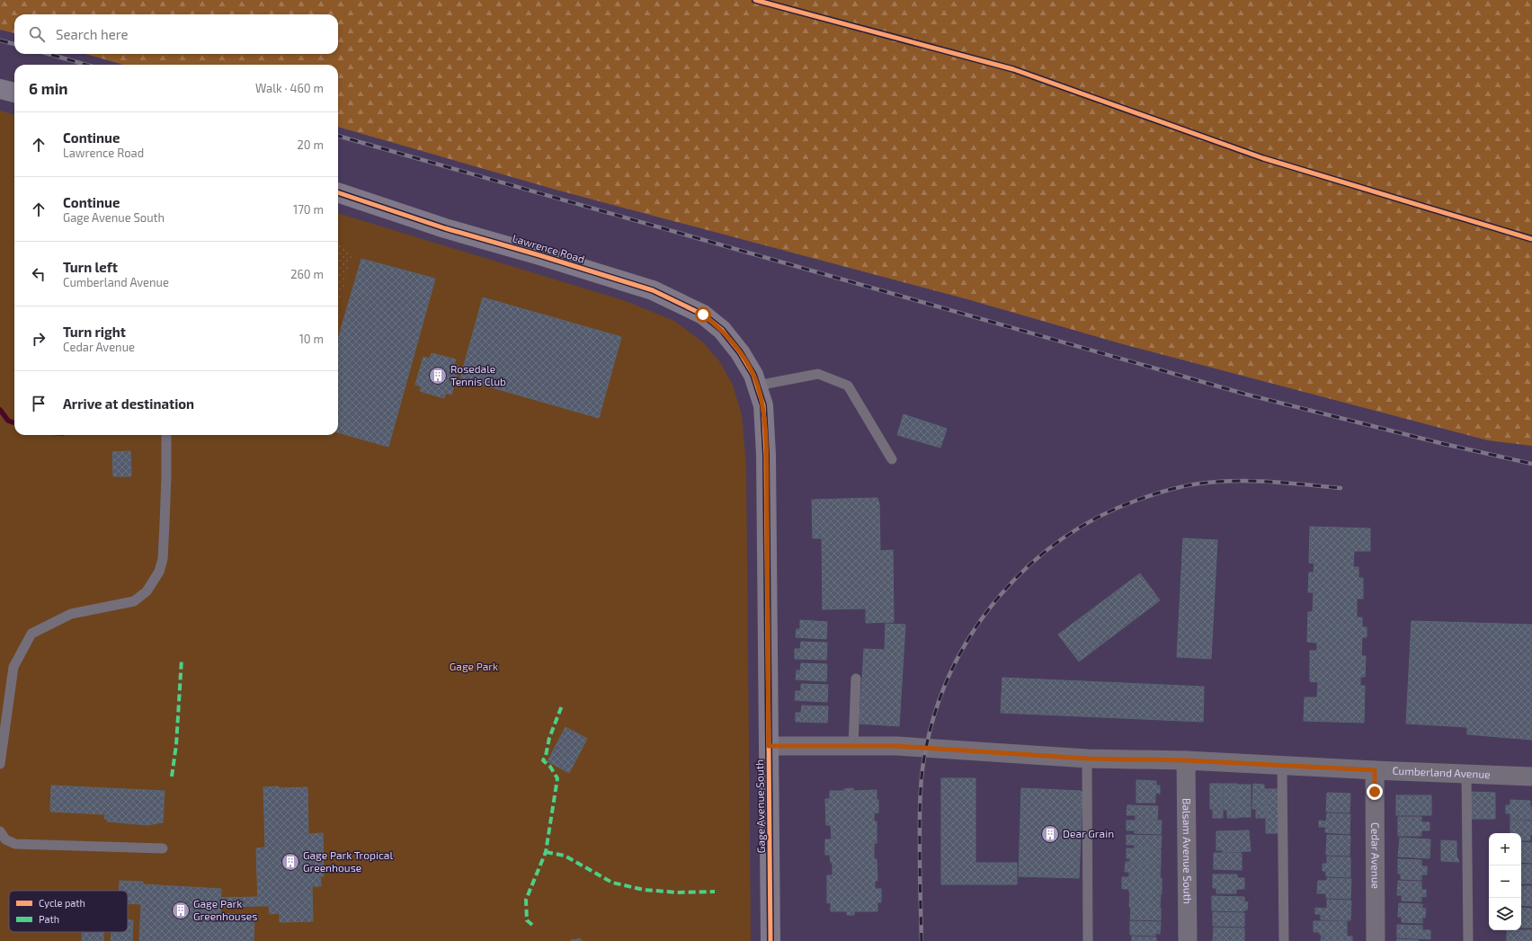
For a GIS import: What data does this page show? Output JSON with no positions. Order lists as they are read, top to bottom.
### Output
{
  "streets": {
    "street": [
      "Lawrence Road",
      "Cumberland Avenue",
      "Gage Avenue South",
      "Balsam Avenue South",
      "Cedar Avenue"
    ]
  },
  "crossings": [
    ["Lawrence Road", "Gage Avenue South"],
    ["Cumberland Avenue", "Gage Avenue South"],
    ["Cumberland Avenue", "Balsam Avenue South"],
    ["Cumberland Avenue", "Cedar Avenue"]
  ],
  "parks": ["Gage Park"],
  "places": {
    "building": [
      "Rosedale Tennis Club",
      "Dear Grain",
      "Gage Park Tropical Greenhouse",
      "Gage Park Greenhouses"
    ]
  },
  "legend": ["Cycle path", "Path"],
  "page": {
    "search": "Search here",
    "heading": ["6 min", "Walk · 460 m"],
    "list": [
      ["Continue", "Lawrence Road", "20 m"],
      ["Continue", "Gage Avenue South", "170 m"],
      ["Turn left", "Cumberland Avenue", "260 m"],
      ["Turn right", "Cedar Avenue", "10 m"],
      "Arrive at destination"
    ],
    "map_buttons": ["+", "−"]
  }
}
